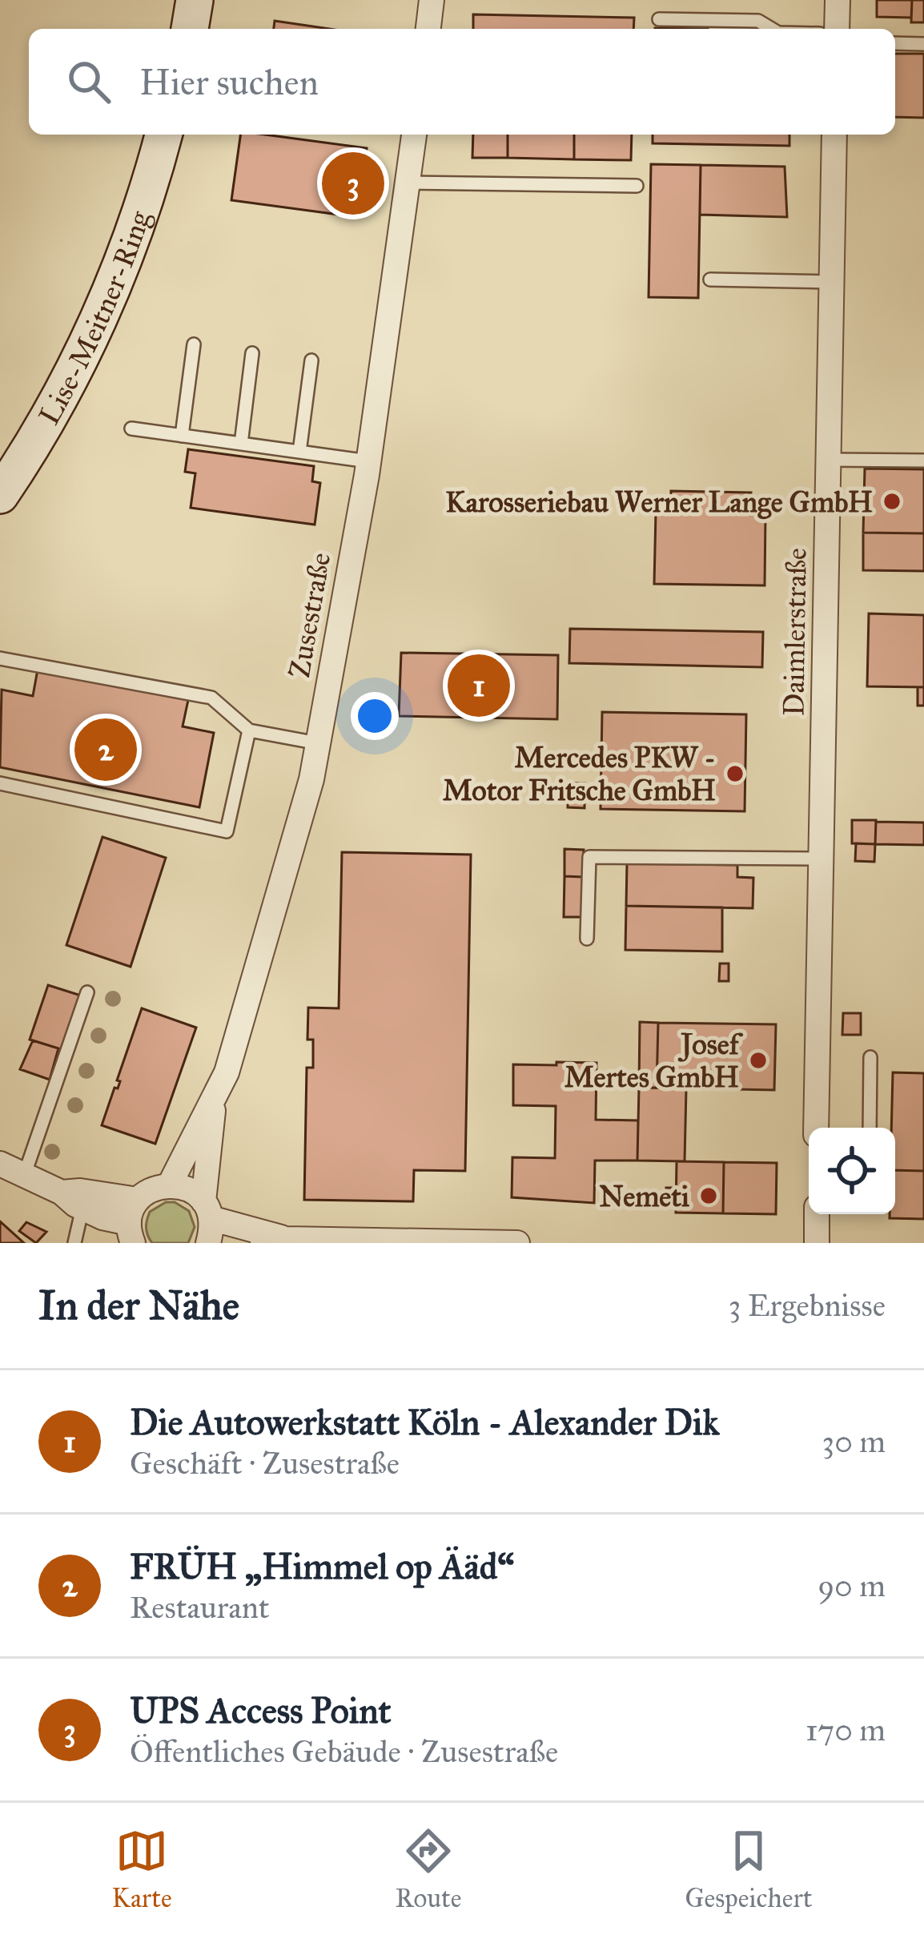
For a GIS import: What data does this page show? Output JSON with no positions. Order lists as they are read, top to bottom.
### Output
{
  "streets": {
    "main road": ["Lise-Meitner-Ring"],
    "street": ["Zusestraße", "Daimlerstraße"]
  },
  "places": [
    "Karosseriebau Werner Lange GmbH",
    "Mercedes PKW - Motor Fritsche GmbH",
    "Josef Mertes GmbH",
    "Nemeti"
  ],
  "page": {
    "search": "Hier suchen",
    "pins": ["3", "1", "2"],
    "heading": ["In der Nähe", "3 Ergebnisse"],
    "list": [
      {
        "mark": "1",
        "name": "Die Autowerkstatt Köln - Alexander Dik",
        "note": "Geschäft · Zusestraße",
        "value": "30 m"
      },
      {
        "mark": "2",
        "name": "FRÜH „Himmel op Ääd“",
        "note": "Restaurant",
        "value": "90 m"
      },
      {
        "mark": "3",
        "name": "UPS Access Point",
        "note": "Öffentliches Gebäude · Zusestraße",
        "value": "170 m"
      }
    ],
    "nav": ["Karte", "Route", "Gespeichert"]
  }
}
